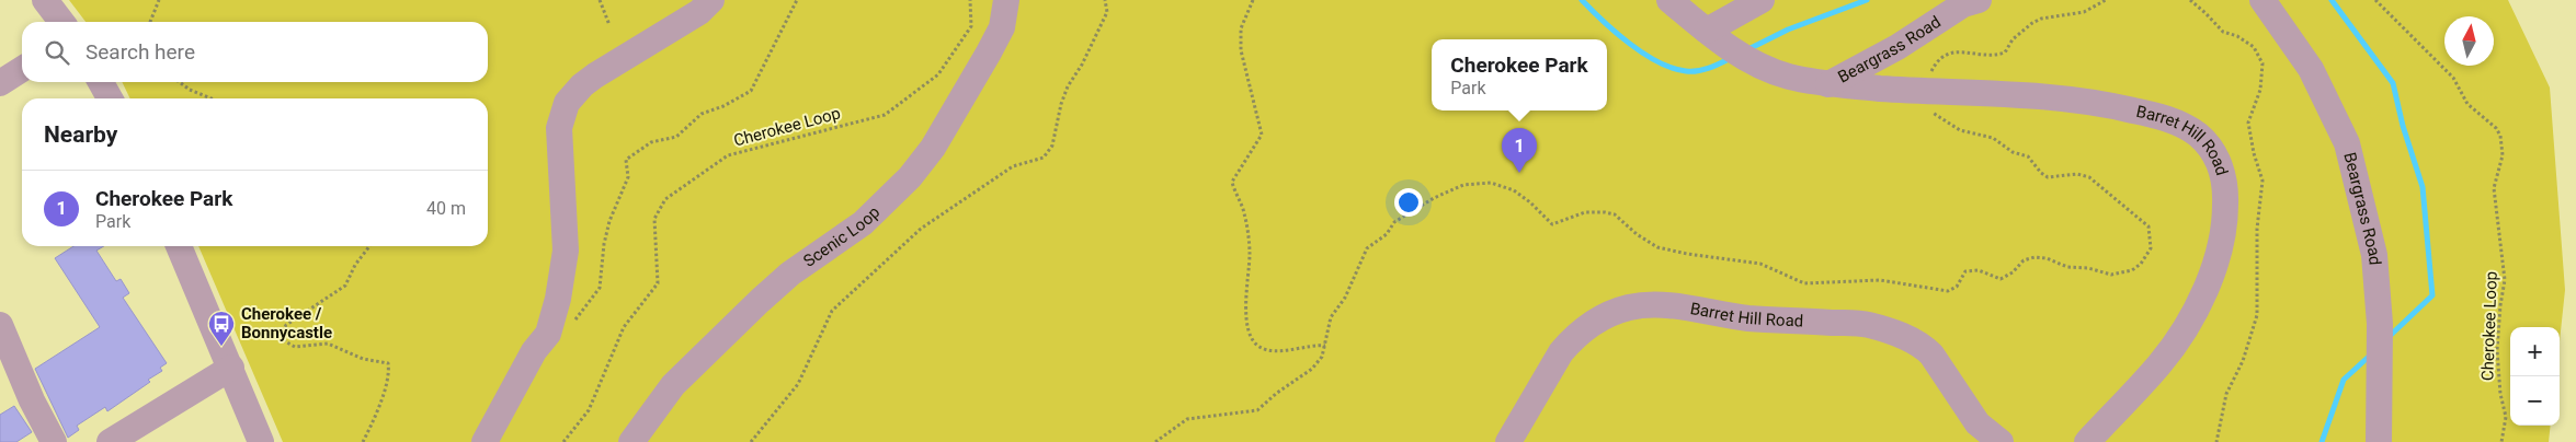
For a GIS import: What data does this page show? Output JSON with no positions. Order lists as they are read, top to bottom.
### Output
{
  "streets": {
    "street": ["Beargrass Road", "Barret Hill Road", "Scenic Loop"],
    "path": ["Cherokee Loop"]
  },
  "crossings": [
    ["Beargrass Road", "Barret Hill Road"]
  ],
  "places": {
    "bus stop": ["Cherokee / Bonnycastle"]
  },
  "north": "top",
  "page": {
    "search": "Search here",
    "popup": ["Cherokee Park", "Park"],
    "heading": "Nearby",
    "pins": "1",
    "list": [
      {
        "mark": "1",
        "name": "Cherokee Park",
        "note": "Park",
        "value": "40 m"
      }
    ],
    "map_buttons": ["+", "−"]
  }
}
